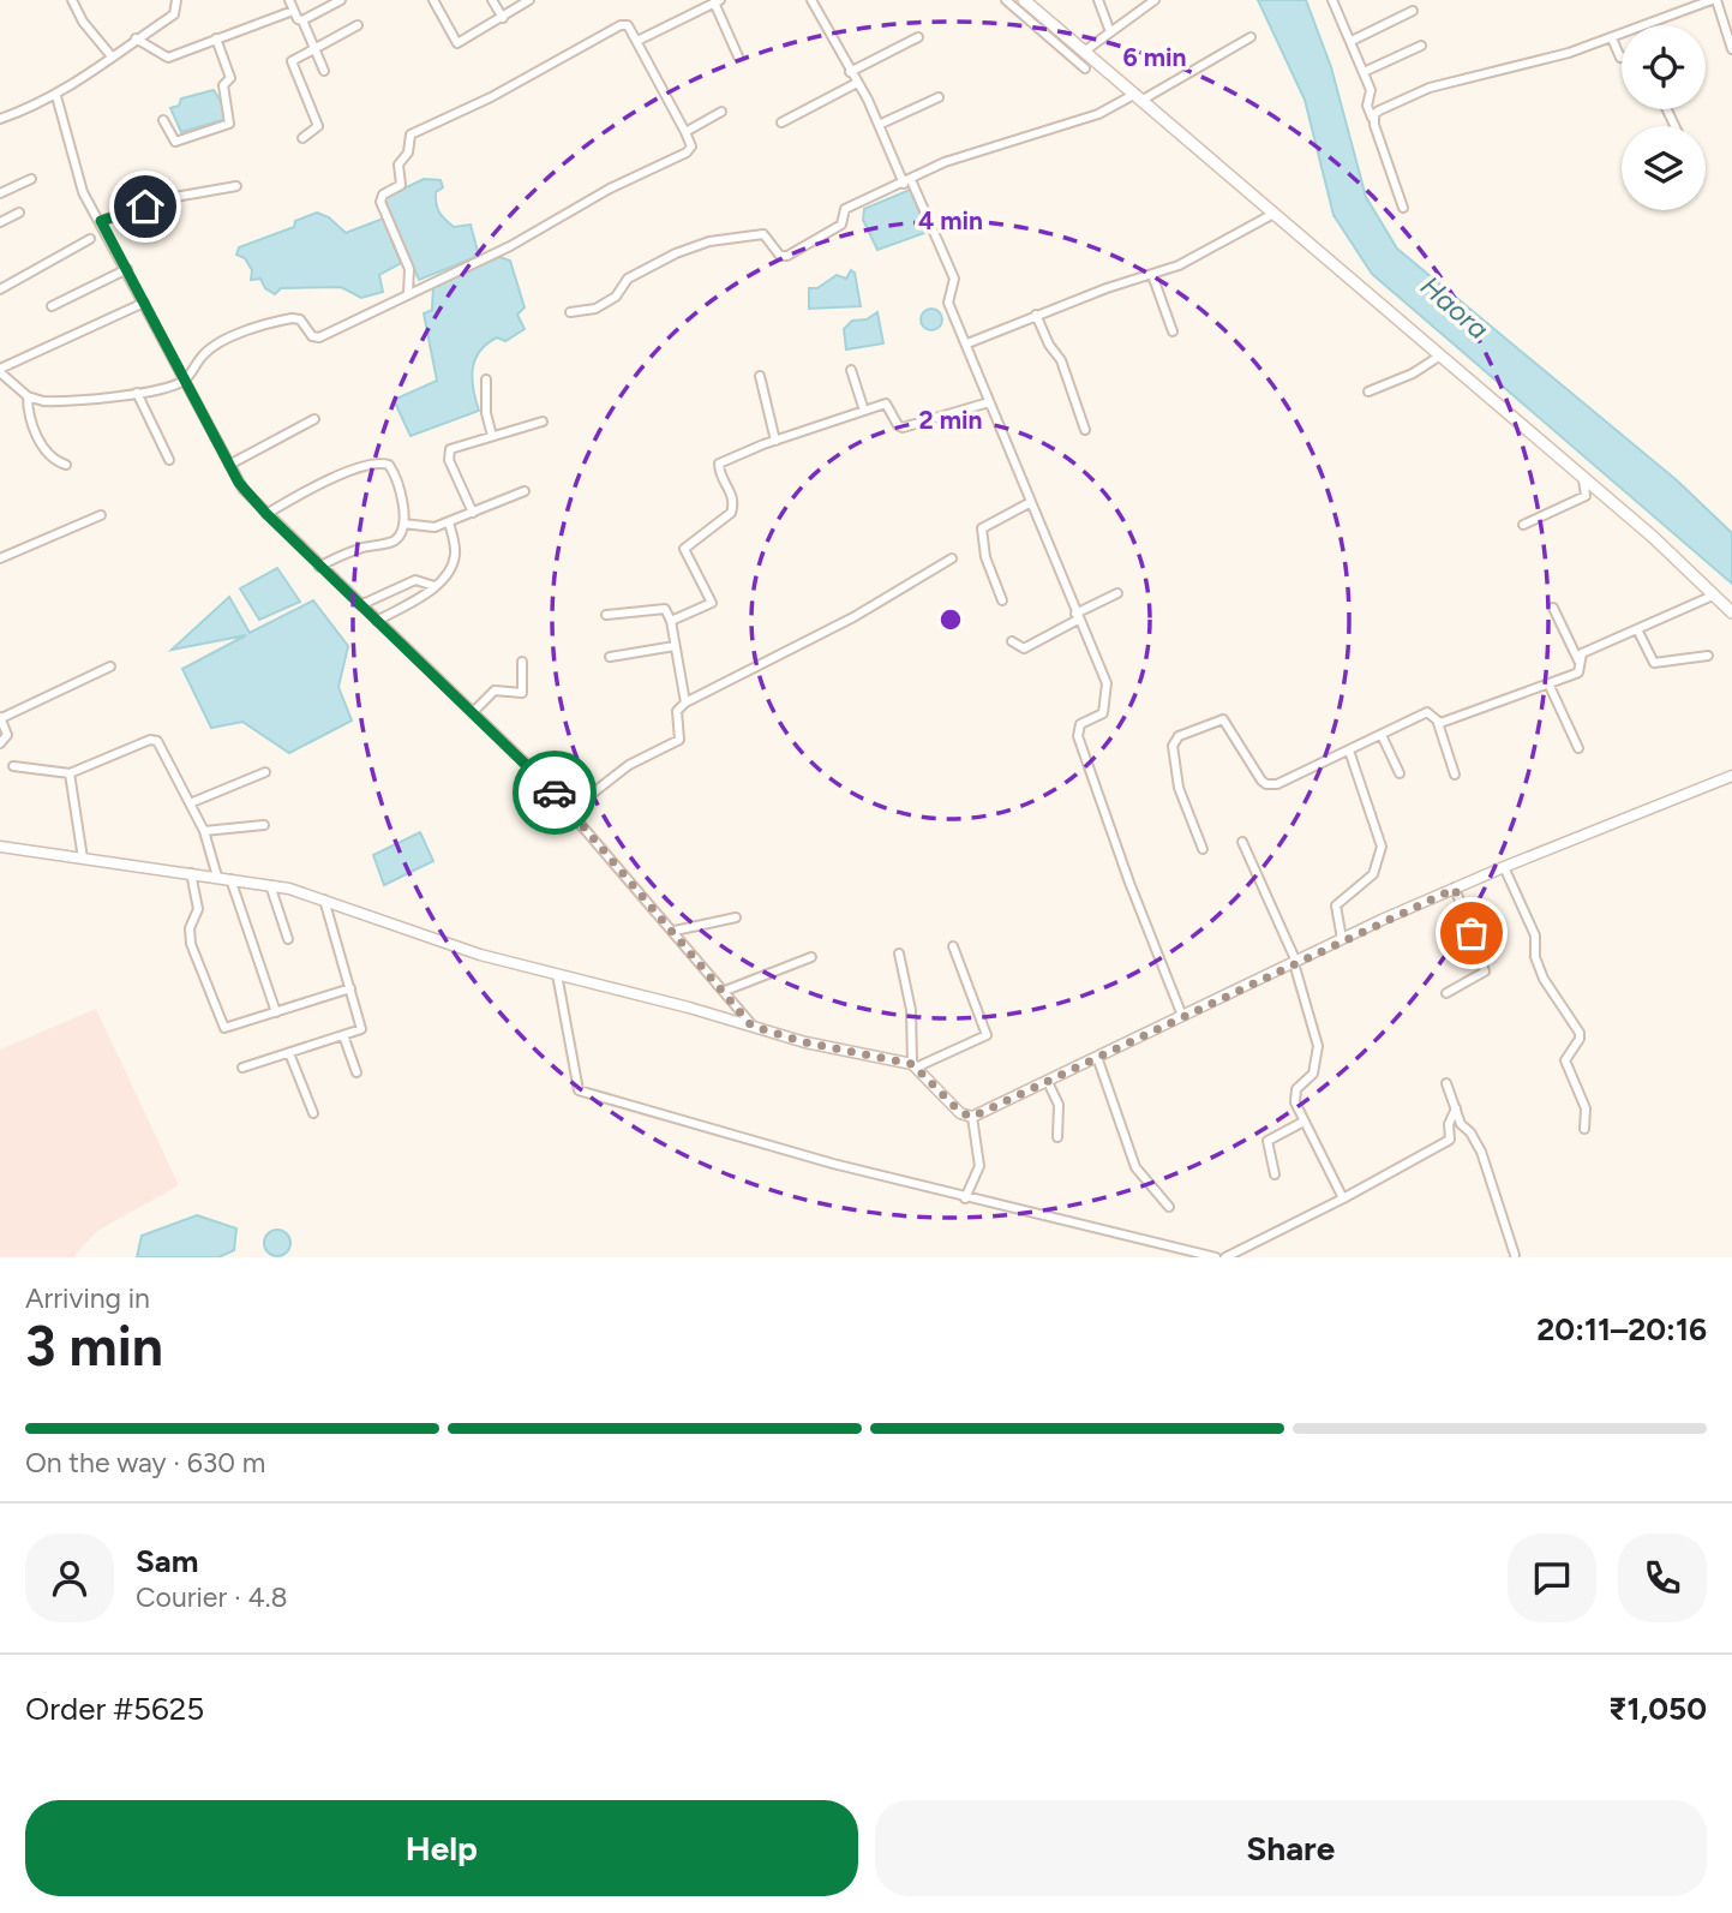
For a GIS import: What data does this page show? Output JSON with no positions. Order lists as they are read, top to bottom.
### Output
{
  "water": ["Haora"],
  "page": {
    "heading": ["3 min", "Arriving in", "20:11–20:16"],
    "panel": [
      "Sam",
      "Courier · 4.8",
      "Order #5625",
      "₹1,050"
    ],
    "bar": "On the way · 630 m",
    "buttons": ["Help", "Share"]
  },
  "rings": ["6 min", "4 min", "2 min"]
}
